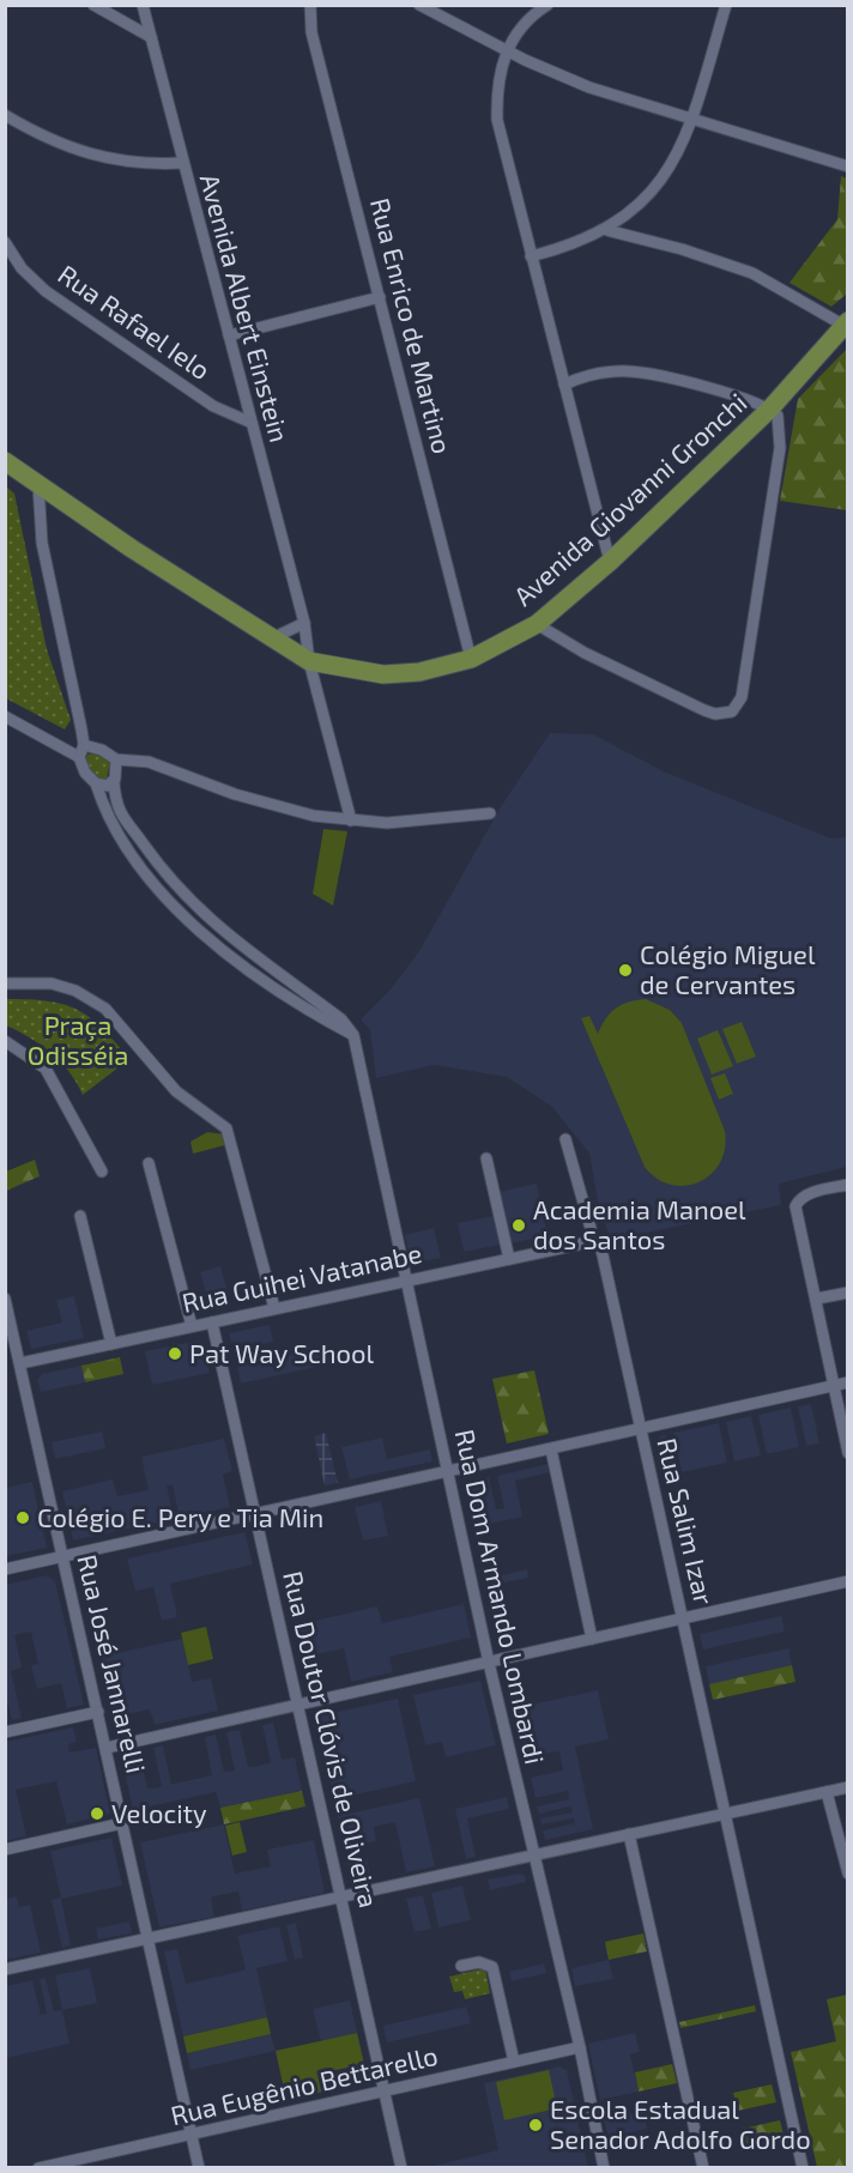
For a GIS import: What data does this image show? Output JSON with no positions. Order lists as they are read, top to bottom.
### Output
{
  "streets": {
    "main road": ["Avenida Giovanni Gronchi"],
    "street": [
      "Avenida Albert Einstein",
      "Rua Rafael Ielo",
      "Rua Enrico de Martino",
      "Rua Guihei Vatanabe",
      "Rua Salim Izar",
      "Rua Dom Armando Lombardi",
      "Rua José Jannarelli",
      "Rua Doutor Clóvis de Oliveira",
      "Rua Eugênio Bettarello"
    ]
  },
  "crossings": [
    ["Avenida Albert Einstein", "Rua Rafael Ielo"],
    ["Avenida Albert Einstein", "Avenida Giovanni Gronchi"],
    ["Rua Enrico de Martino", "Avenida Giovanni Gronchi"],
    ["Rua Guihei Vatanabe", "Rua Salim Izar"],
    ["Rua Guihei Vatanabe", "Rua Dom Armando Lombardi"],
    ["Rua Guihei Vatanabe", "Rua José Jannarelli"],
    ["Rua Guihei Vatanabe", "Rua Doutor Clóvis de Oliveira"],
    ["Rua Dom Armando Lombardi", "Rua Eugênio Bettarello"],
    ["Rua José Jannarelli", "Rua Eugênio Bettarello"],
    ["Rua Doutor Clóvis de Oliveira", "Rua Eugênio Bettarello"]
  ],
  "parks": ["Praça Odisséia"],
  "places": [
    "Colégio Miguel de Cervantes",
    "Academia Manoel dos Santos",
    "Pat Way School",
    "Colégio E. Pery e Tia Min",
    "Velocity",
    "Escola Estadual Senador Adolfo Gordo"
  ]
}
